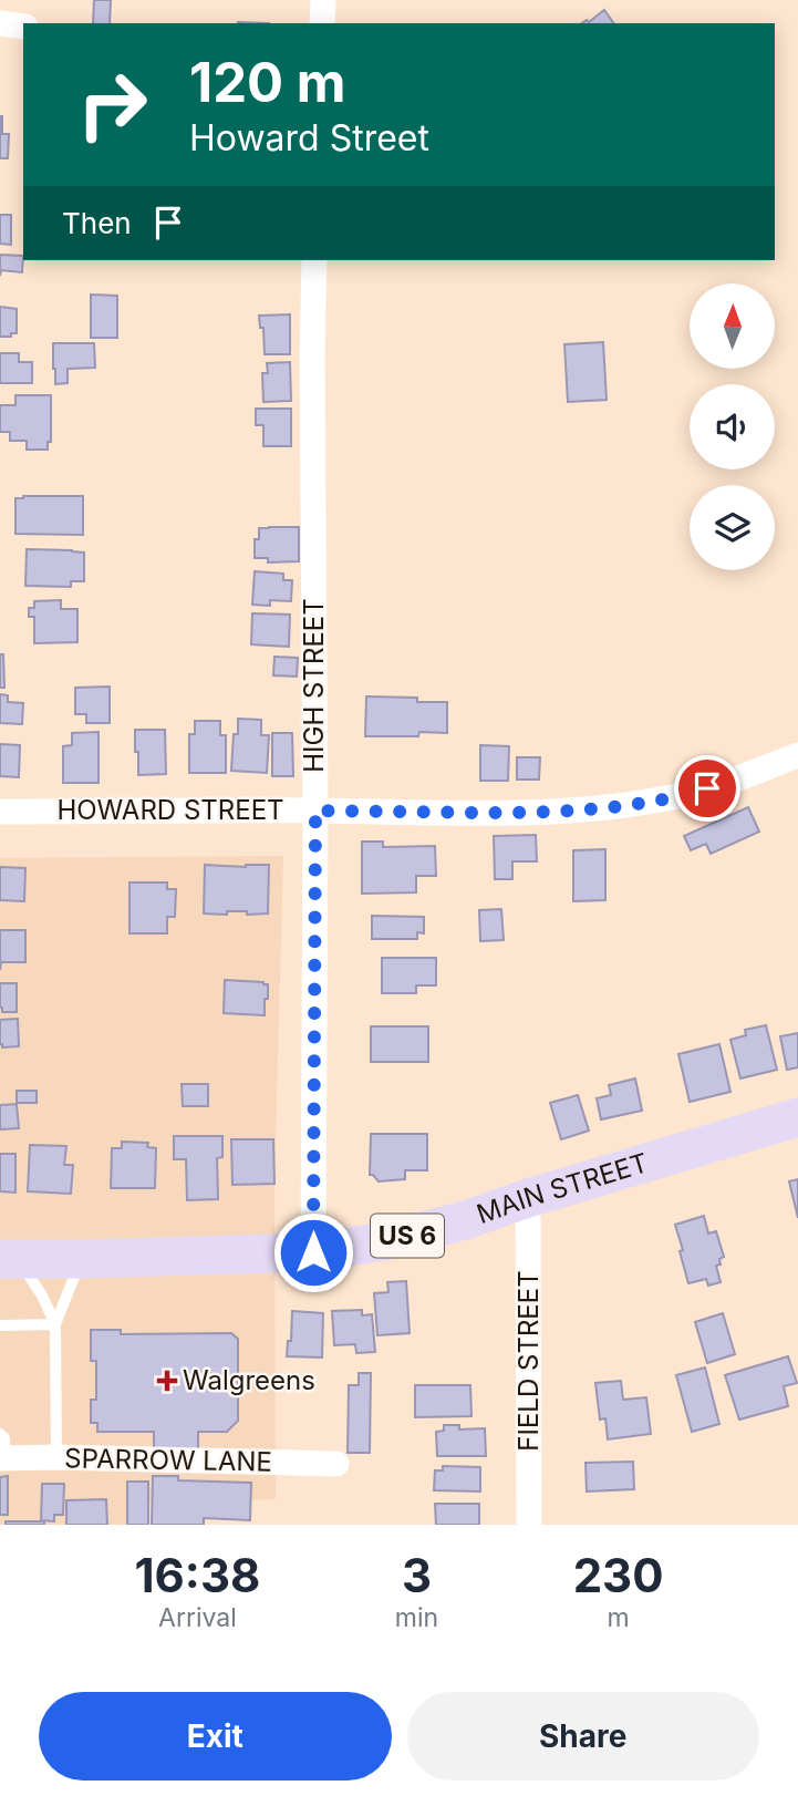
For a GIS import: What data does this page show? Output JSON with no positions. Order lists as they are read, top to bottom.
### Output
{
  "streets": {
    "main road": ["MAIN STREET", "US 6"],
    "street": [
      "HIGH STREET",
      "HOWARD STREET",
      "FIELD STREET",
      "SPARROW LANE"
    ]
  },
  "crossings": [
    ["HIGH STREET", "HOWARD STREET"],
    ["HIGH STREET", "MAIN STREET"],
    ["MAIN STREET", "FIELD STREET"]
  ],
  "places": {
    "health": ["Walgreens"]
  },
  "north": "top",
  "page": {
    "turn": ["120 m", "Howard Street"],
    "then": "Then",
    "eta": [
      "16:38",
      "Arrival",
      "3",
      "min",
      "230",
      "m"
    ],
    "buttons": ["Exit", "Share"]
  }
}
